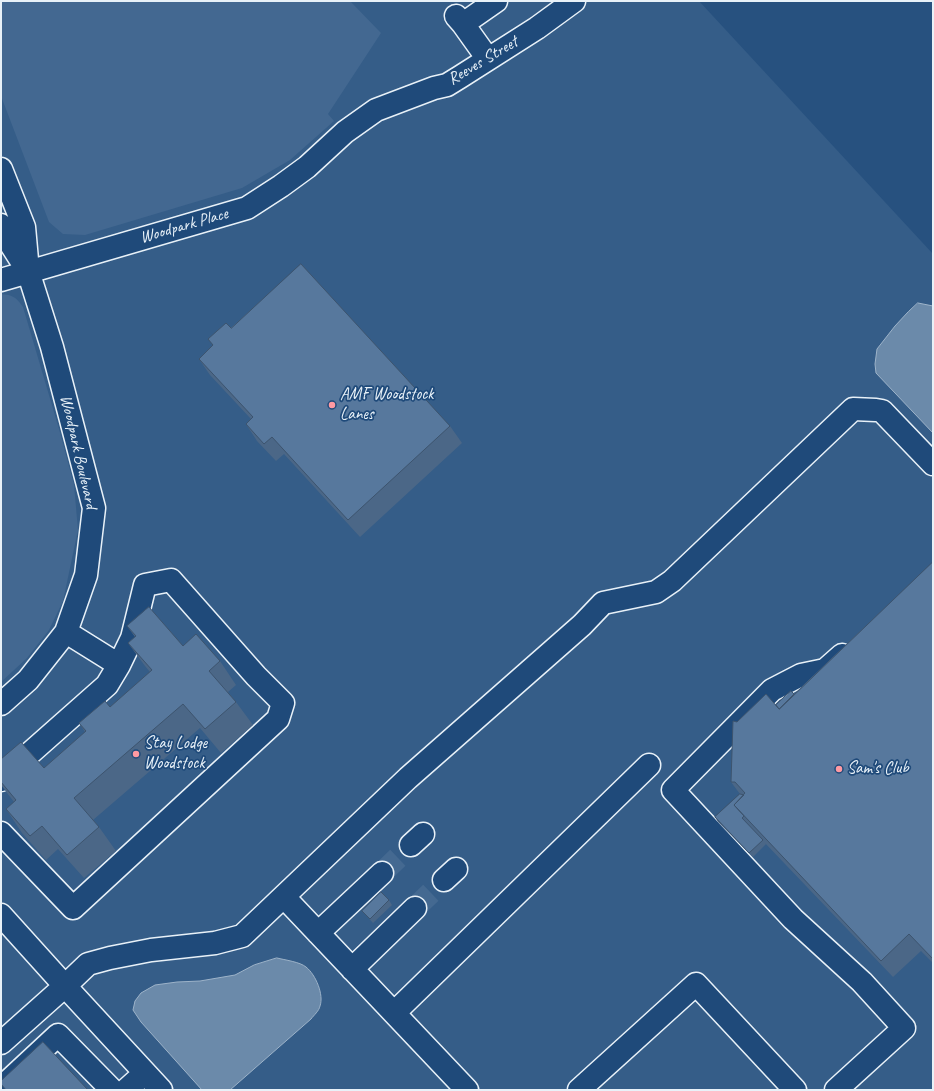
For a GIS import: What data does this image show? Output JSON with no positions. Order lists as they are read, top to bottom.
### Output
{
  "streets": {
    "street": ["Reeves Street", "Woodpark Place", "Woodpark Boulevard"]
  },
  "crossings": [
    ["Reeves Street", "Woodpark Place"],
    ["Woodpark Place", "Woodpark Boulevard"]
  ],
  "places": ["AMF Woodstock Lanes", "Stay Lodge Woodstock", "Sam's Club"]
}
